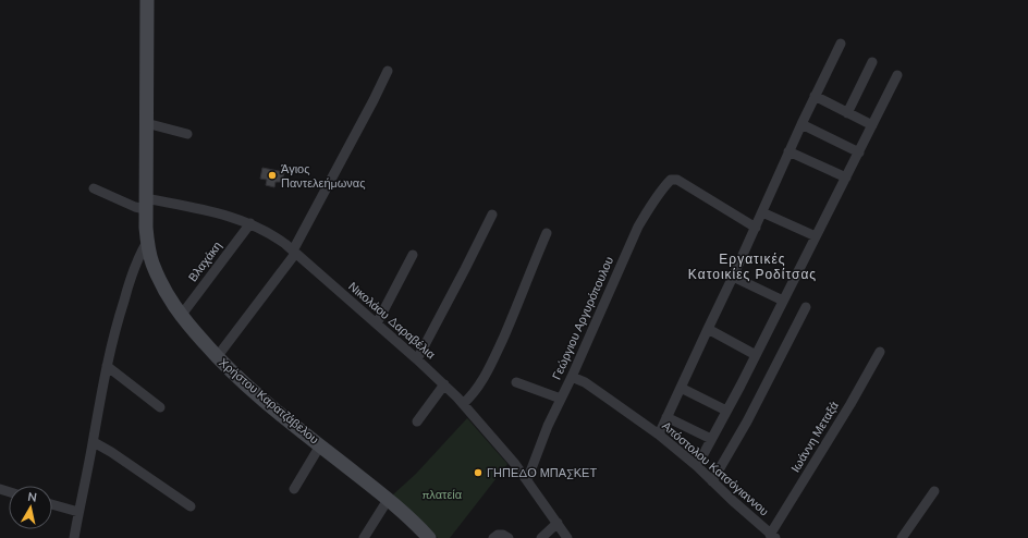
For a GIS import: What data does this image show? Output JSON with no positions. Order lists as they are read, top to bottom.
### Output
{
  "streets": {
    "street": [
      "Βλαχάκη",
      "Γεώργιου Αργυρόπουλου",
      "Νικολάου Δαραβέλια",
      "Χρήστου Καρατζάβελου",
      "Ιωάννη Μεταξά",
      "Απόστολου Κατσόγιαννου"
    ]
  },
  "crossings": [
    ["Βλαχάκη", "Νικολάου Δαραβέλια"],
    ["Βλαχάκη", "Χρήστου Καρατζάβελου"],
    ["Γεώργιου Αργυρόπουλου", "Νικολάου Δαραβέλια"],
    ["Γεώργιου Αργυρόπουλου", "Απόστολου Κατσόγιαννου"],
    ["Νικολάου Δαραβέλια", "Χρήστου Καρατζάβελου"],
    ["Ιωάννη Μεταξά", "Απόστολου Κατσόγιαννου"]
  ],
  "districts": ["Εργατικές Κατοικίες Ροδίτσας"],
  "parks": ["πλατεία"],
  "places": ["Άγιος Παντελεήμωνας", "ΓΗΠΕΔΟ ΜΠΑΣΚΕΤ"],
  "north": "top"
}
